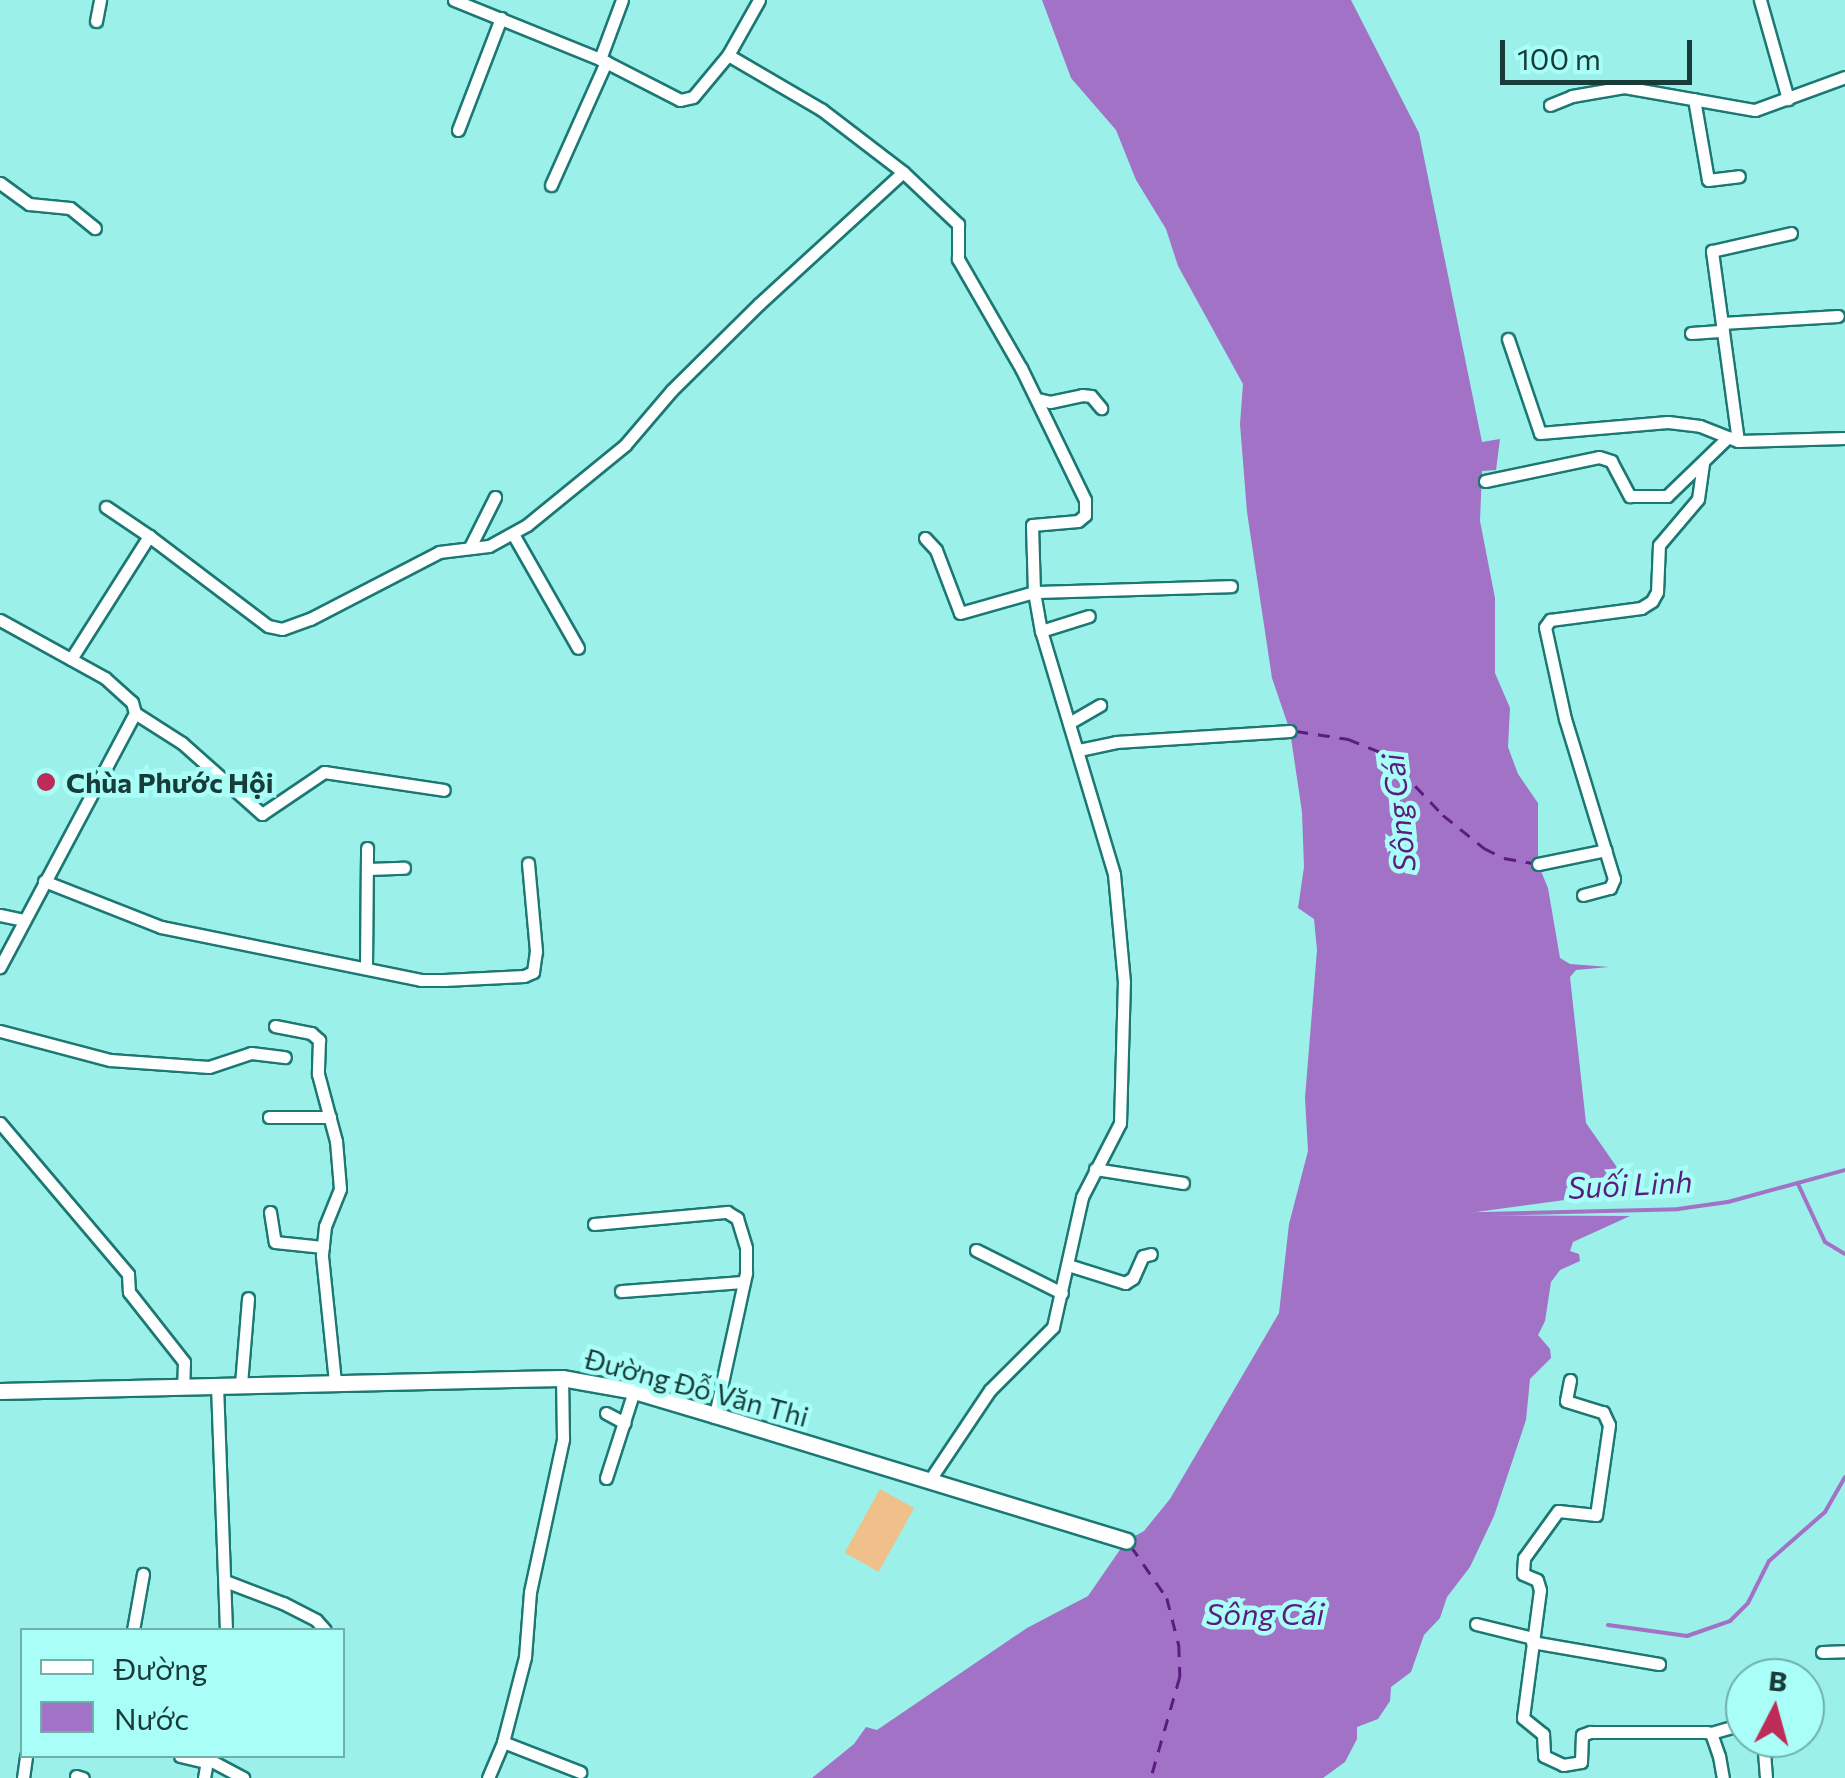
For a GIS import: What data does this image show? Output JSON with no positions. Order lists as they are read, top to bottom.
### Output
{
  "streets": {
    "street": ["Đường Đỗ Văn Thi"]
  },
  "water": ["Sông Cái", "Suối Linh"],
  "places": ["Chùa Phước Hội"],
  "legend": ["Đường", "Nước"],
  "scale_bar": "100 m",
  "north": "top"
}
